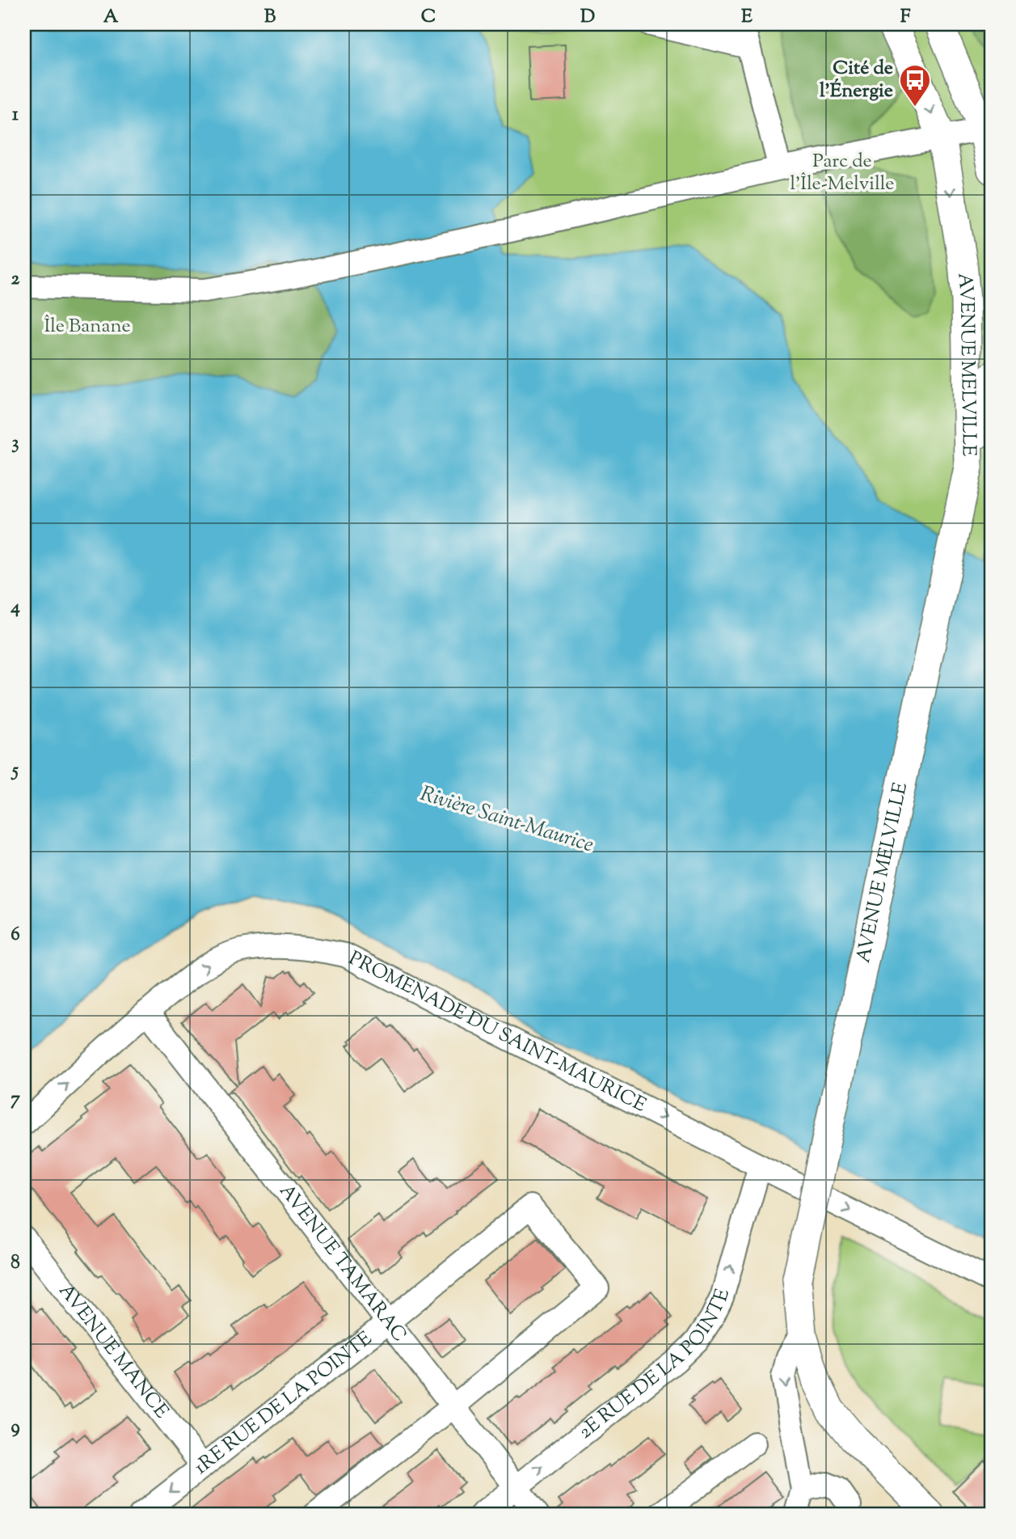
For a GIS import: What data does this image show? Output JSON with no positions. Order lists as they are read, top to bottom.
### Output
{
  "streets": {
    "main road": ["AVENUE MELVILLE"],
    "street": [
      "PROMENADE DU SAINT-MAURICE",
      "AVENUE TAMARAC",
      "AVENUE MANCE",
      "2E RUE DE LA POINTE",
      "1RE RUE DE LA POINTE"
    ]
  },
  "crossings": [
    ["PROMENADE DU SAINT-MAURICE", "AVENUE TAMARAC"],
    ["PROMENADE DU SAINT-MAURICE", "2E RUE DE LA POINTE"],
    ["AVENUE TAMARAC", "2E RUE DE LA POINTE"],
    ["AVENUE TAMARAC", "1RE RUE DE LA POINTE"],
    ["AVENUE MANCE", "1RE RUE DE LA POINTE"]
  ],
  "one_way": ["PROMENADE DU SAINT-MAURICE"],
  "water": ["Rivière Saint-Maurice"],
  "parks": ["Parc de l'Île-Melville", "Île Banane"],
  "places": {
    "bus stop": ["Cité de l'Énergie"]
  },
  "grid": {
    "columns": [
      "A",
      "B",
      "C",
      "D",
      "E",
      "F"
    ],
    "rows": [
      "1",
      "2",
      "3",
      "4",
      "5",
      "6",
      "7",
      "8",
      "9"
    ]
  }
}
